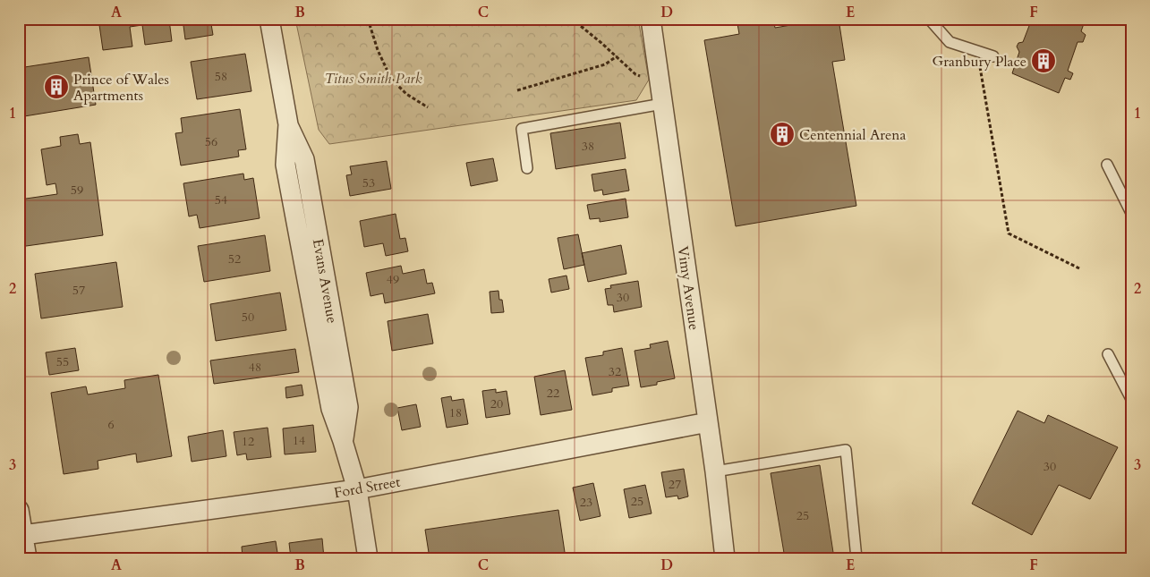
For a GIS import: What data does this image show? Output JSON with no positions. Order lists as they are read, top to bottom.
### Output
{
  "streets": {
    "street": ["Evans Avenue", "Vimy Avenue", "Ford Street"]
  },
  "crossings": [
    ["Evans Avenue", "Ford Street"],
    ["Vimy Avenue", "Ford Street"]
  ],
  "parks": ["Titus Smith Park"],
  "places": {
    "building": ["Granbury Place", "Prince of Wales Apartments", "Centennial Arena"]
  },
  "house_numbers": [
    "58",
    "56",
    "38",
    "53",
    "59",
    "54",
    "52",
    "49",
    "57",
    "30",
    "50",
    "55",
    "48",
    "32",
    "22",
    "20",
    "18",
    "6",
    "14",
    "12",
    "30",
    "27",
    "25",
    "23",
    "25"
  ],
  "grid": {
    "columns": [
      "A",
      "B",
      "C",
      "D",
      "E",
      "F"
    ],
    "rows": ["1", "2", "3"]
  }
}
